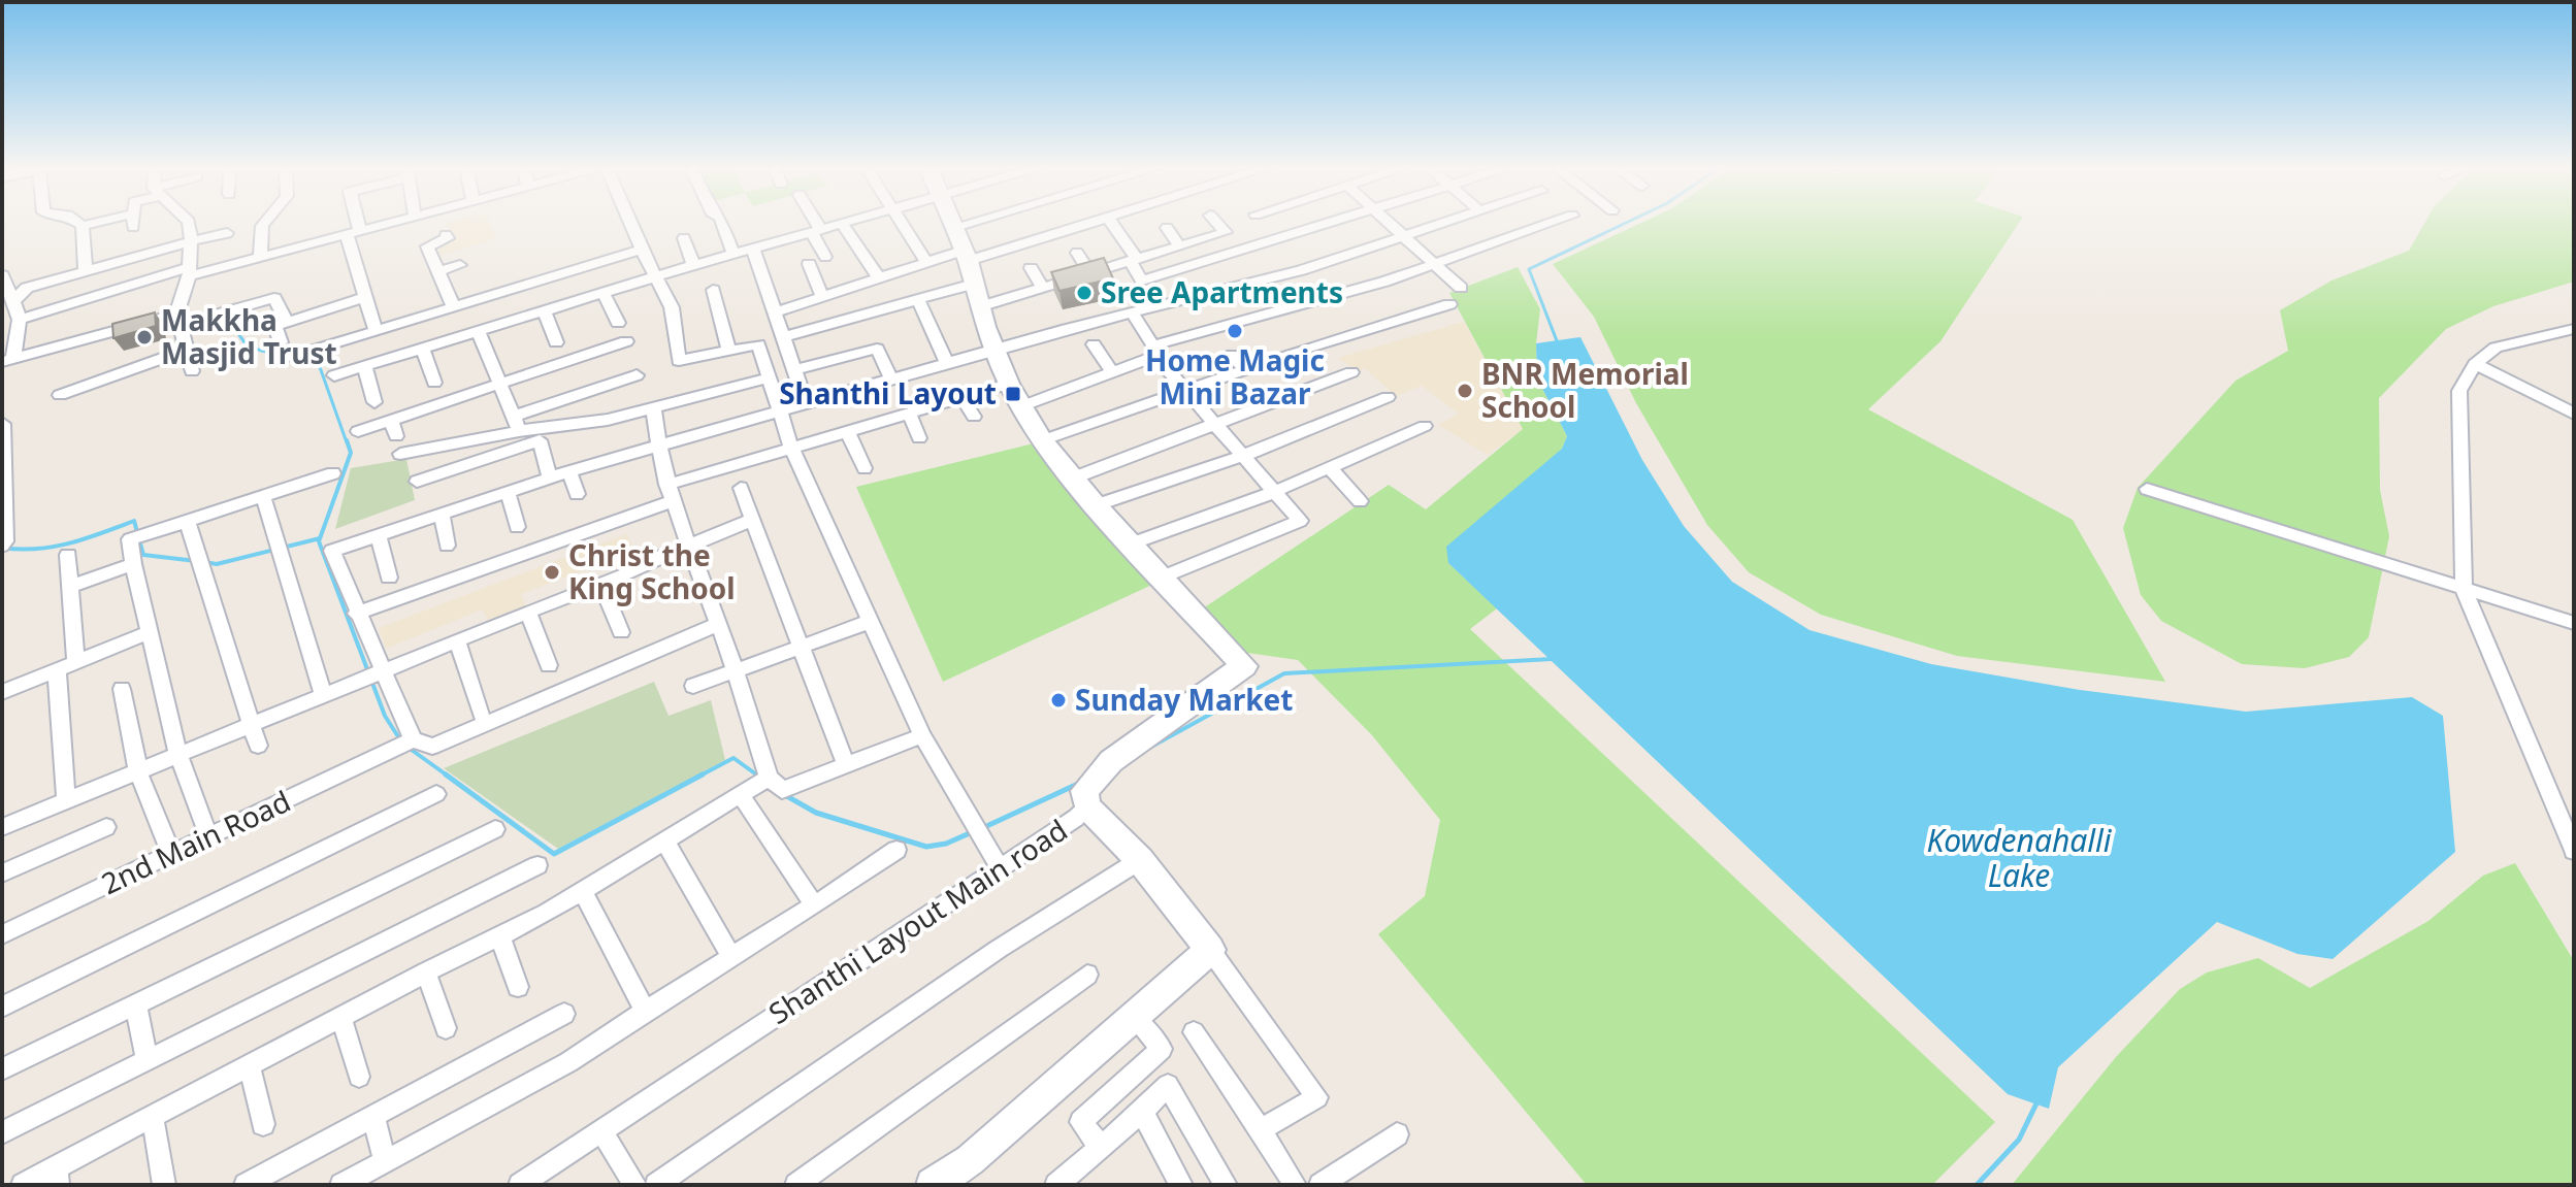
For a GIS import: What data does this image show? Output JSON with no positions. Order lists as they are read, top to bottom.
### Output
{
  "streets": {
    "street": ["2nd Main Road", "Shanthi Layout Main road"]
  },
  "water": ["Kowdenahalli Lake"],
  "places": {
    "other": [
      "Sree Apartments",
      "Home Magic Mini Bazar",
      "Makkha Masjid Trust",
      "BNR Memorial School",
      "Christ the King School",
      "Sunday Market"
    ],
    "transit": ["Shanthi Layout"]
  }
}
